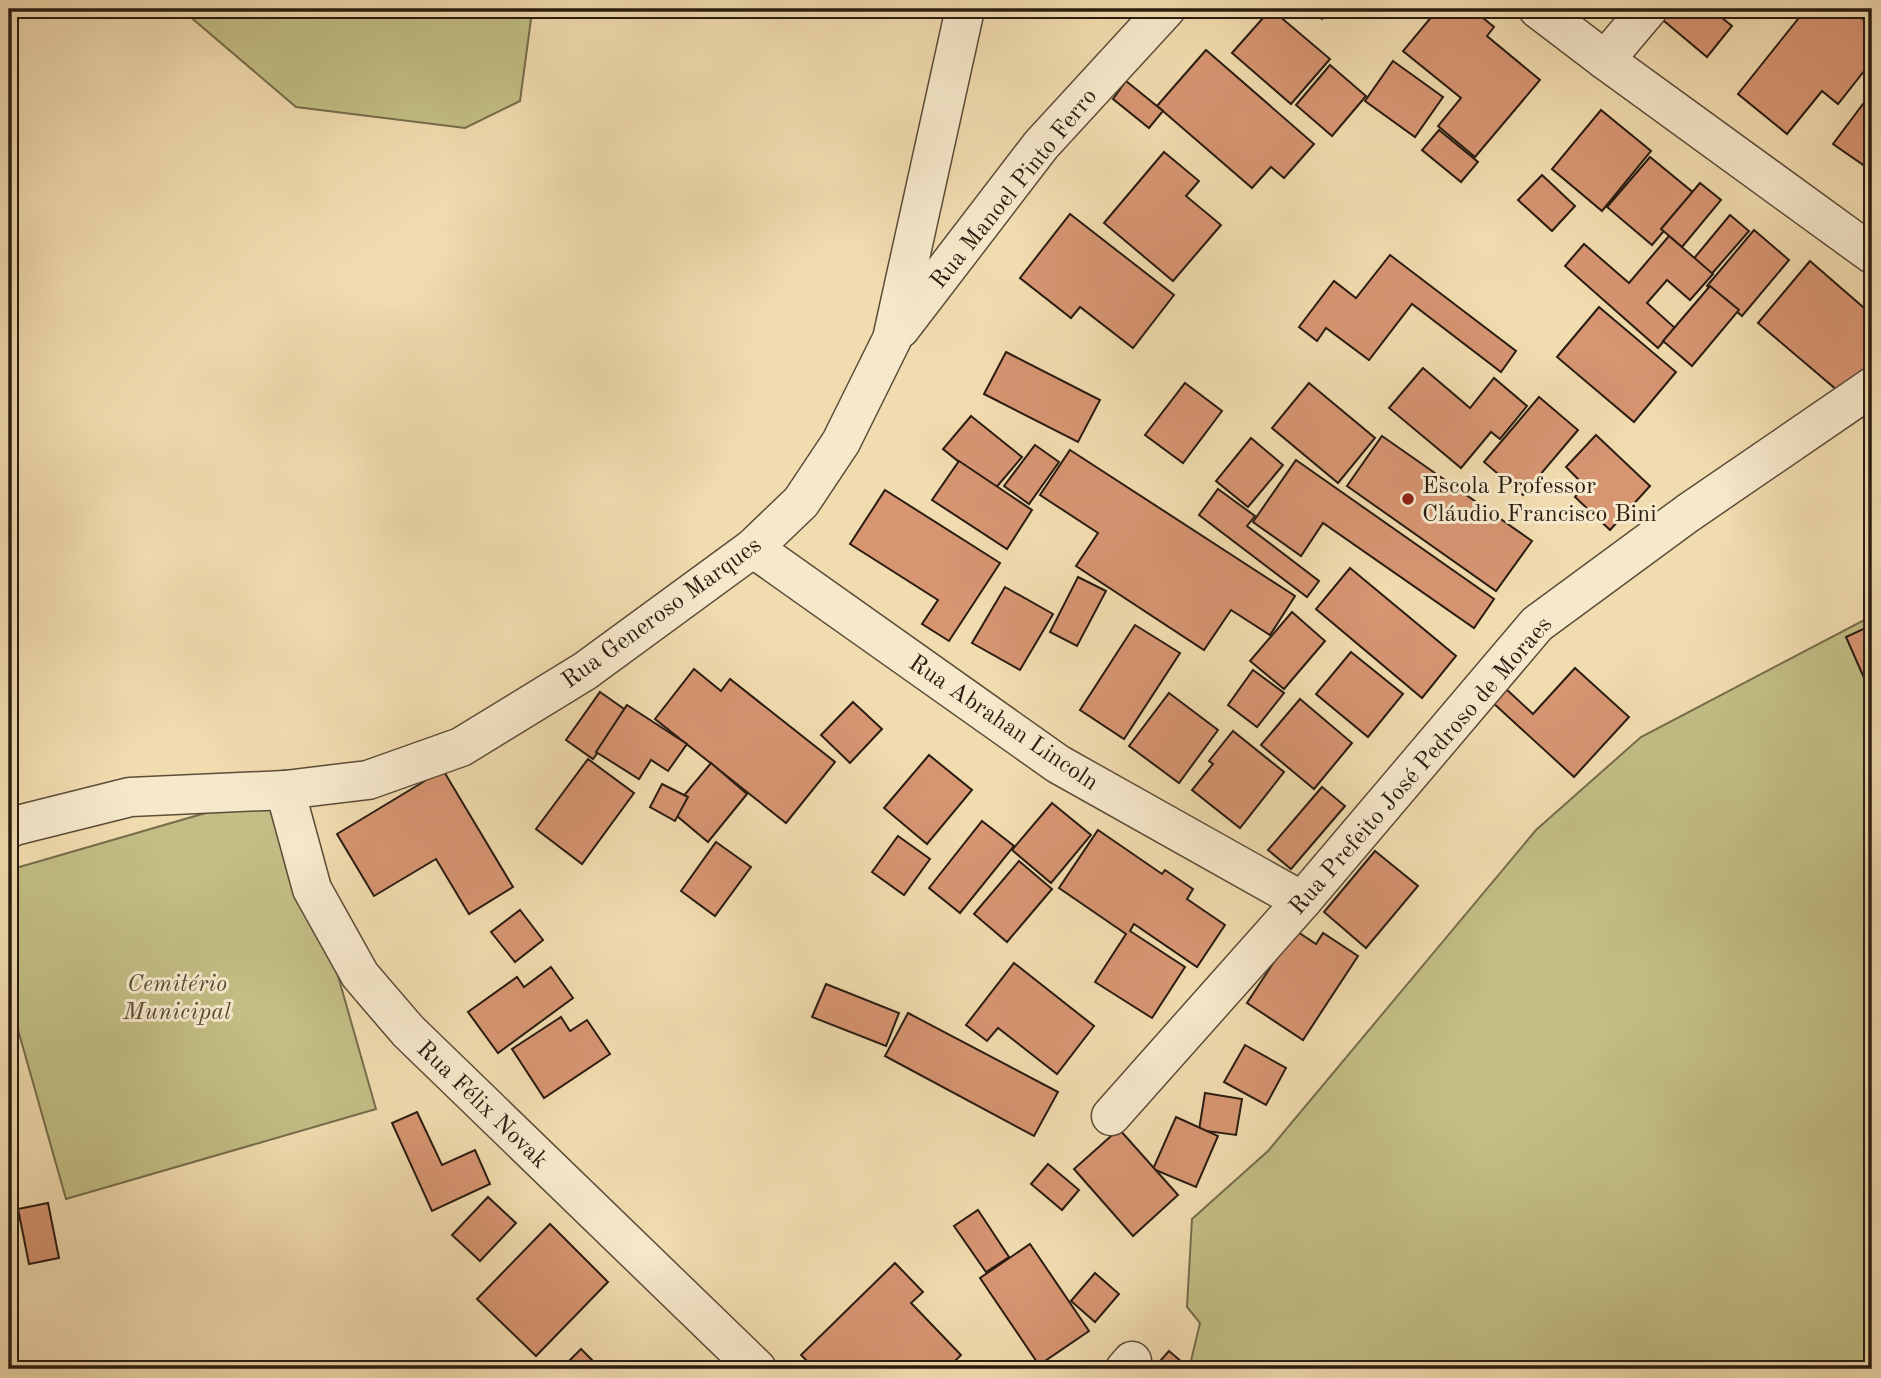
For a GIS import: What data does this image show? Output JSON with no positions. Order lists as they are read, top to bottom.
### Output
{
  "streets": {
    "street": [
      "Rua Manoel Pinto Ferro",
      "Rua Generoso Marques",
      "Rua Abrahan Lincoln",
      "Rua Prefeito José Pedroso de Moraes",
      "Rua Félix Novak"
    ]
  },
  "crossings": [
    ["Rua Manoel Pinto Ferro", "Rua Generoso Marques"],
    ["Rua Generoso Marques", "Rua Abrahan Lincoln"],
    ["Rua Generoso Marques", "Rua Félix Novak"],
    ["Rua Abrahan Lincoln", "Rua Prefeito José Pedroso de Moraes"]
  ],
  "parks": ["Cemitério Municipal"],
  "places": ["Escola Professor Cláudio Francisco Bini"]
}
